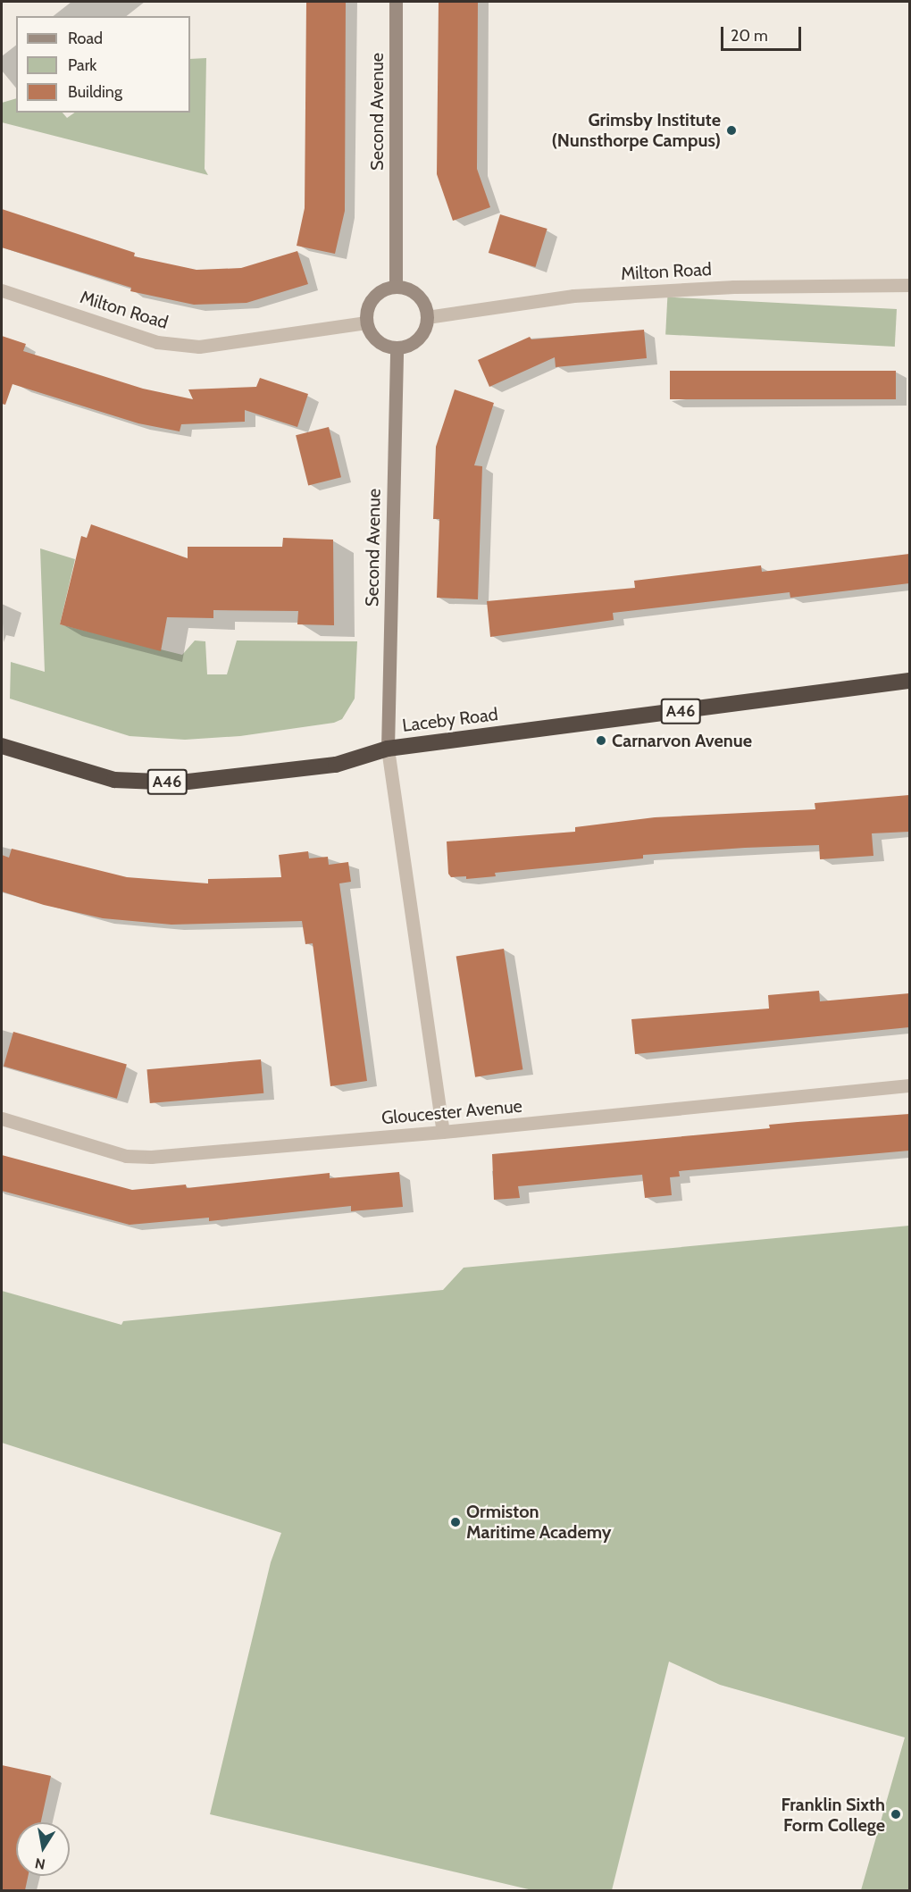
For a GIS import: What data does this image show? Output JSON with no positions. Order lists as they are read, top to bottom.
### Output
{
  "streets": {
    "highway": ["A46", "Laceby Road"],
    "street": ["Second Avenue", "Milton Road", "Gloucester Avenue"]
  },
  "crossings": [
    ["Second Avenue", "Milton Road"],
    ["Second Avenue", "Laceby Road"]
  ],
  "places": [
    "Grimsby Institute (Nunsthorpe Campus)",
    "Carnarvon Avenue",
    "Ormiston Maritime Academy",
    "Franklin Sixth Form College"
  ],
  "legend": ["Road", "Park", "Building"],
  "scale_bar": "20 m",
  "north": "bottom"
}
